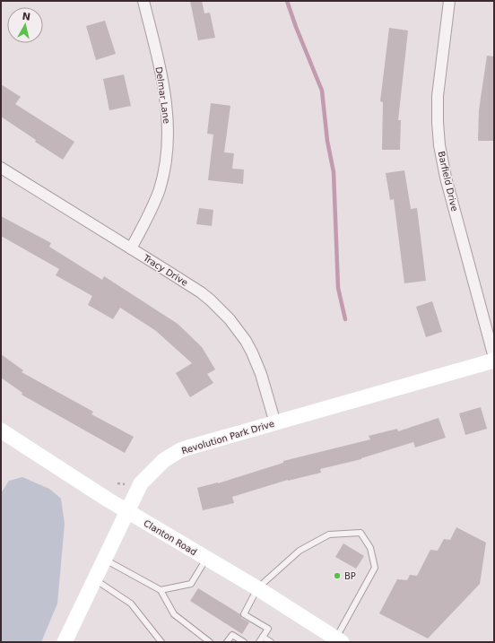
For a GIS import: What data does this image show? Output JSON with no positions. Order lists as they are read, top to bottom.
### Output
{
  "streets": {
    "street": [
      "Delmar Lane",
      "Barfield Drive",
      "Tracy Drive",
      "Revolution Park Drive",
      "Clanton Road"
    ]
  },
  "crossings": [
    ["Delmar Lane", "Tracy Drive"],
    ["Tracy Drive", "Revolution Park Drive"],
    ["Revolution Park Drive", "Clanton Road"]
  ],
  "places": ["BP"],
  "north": "top"
}
